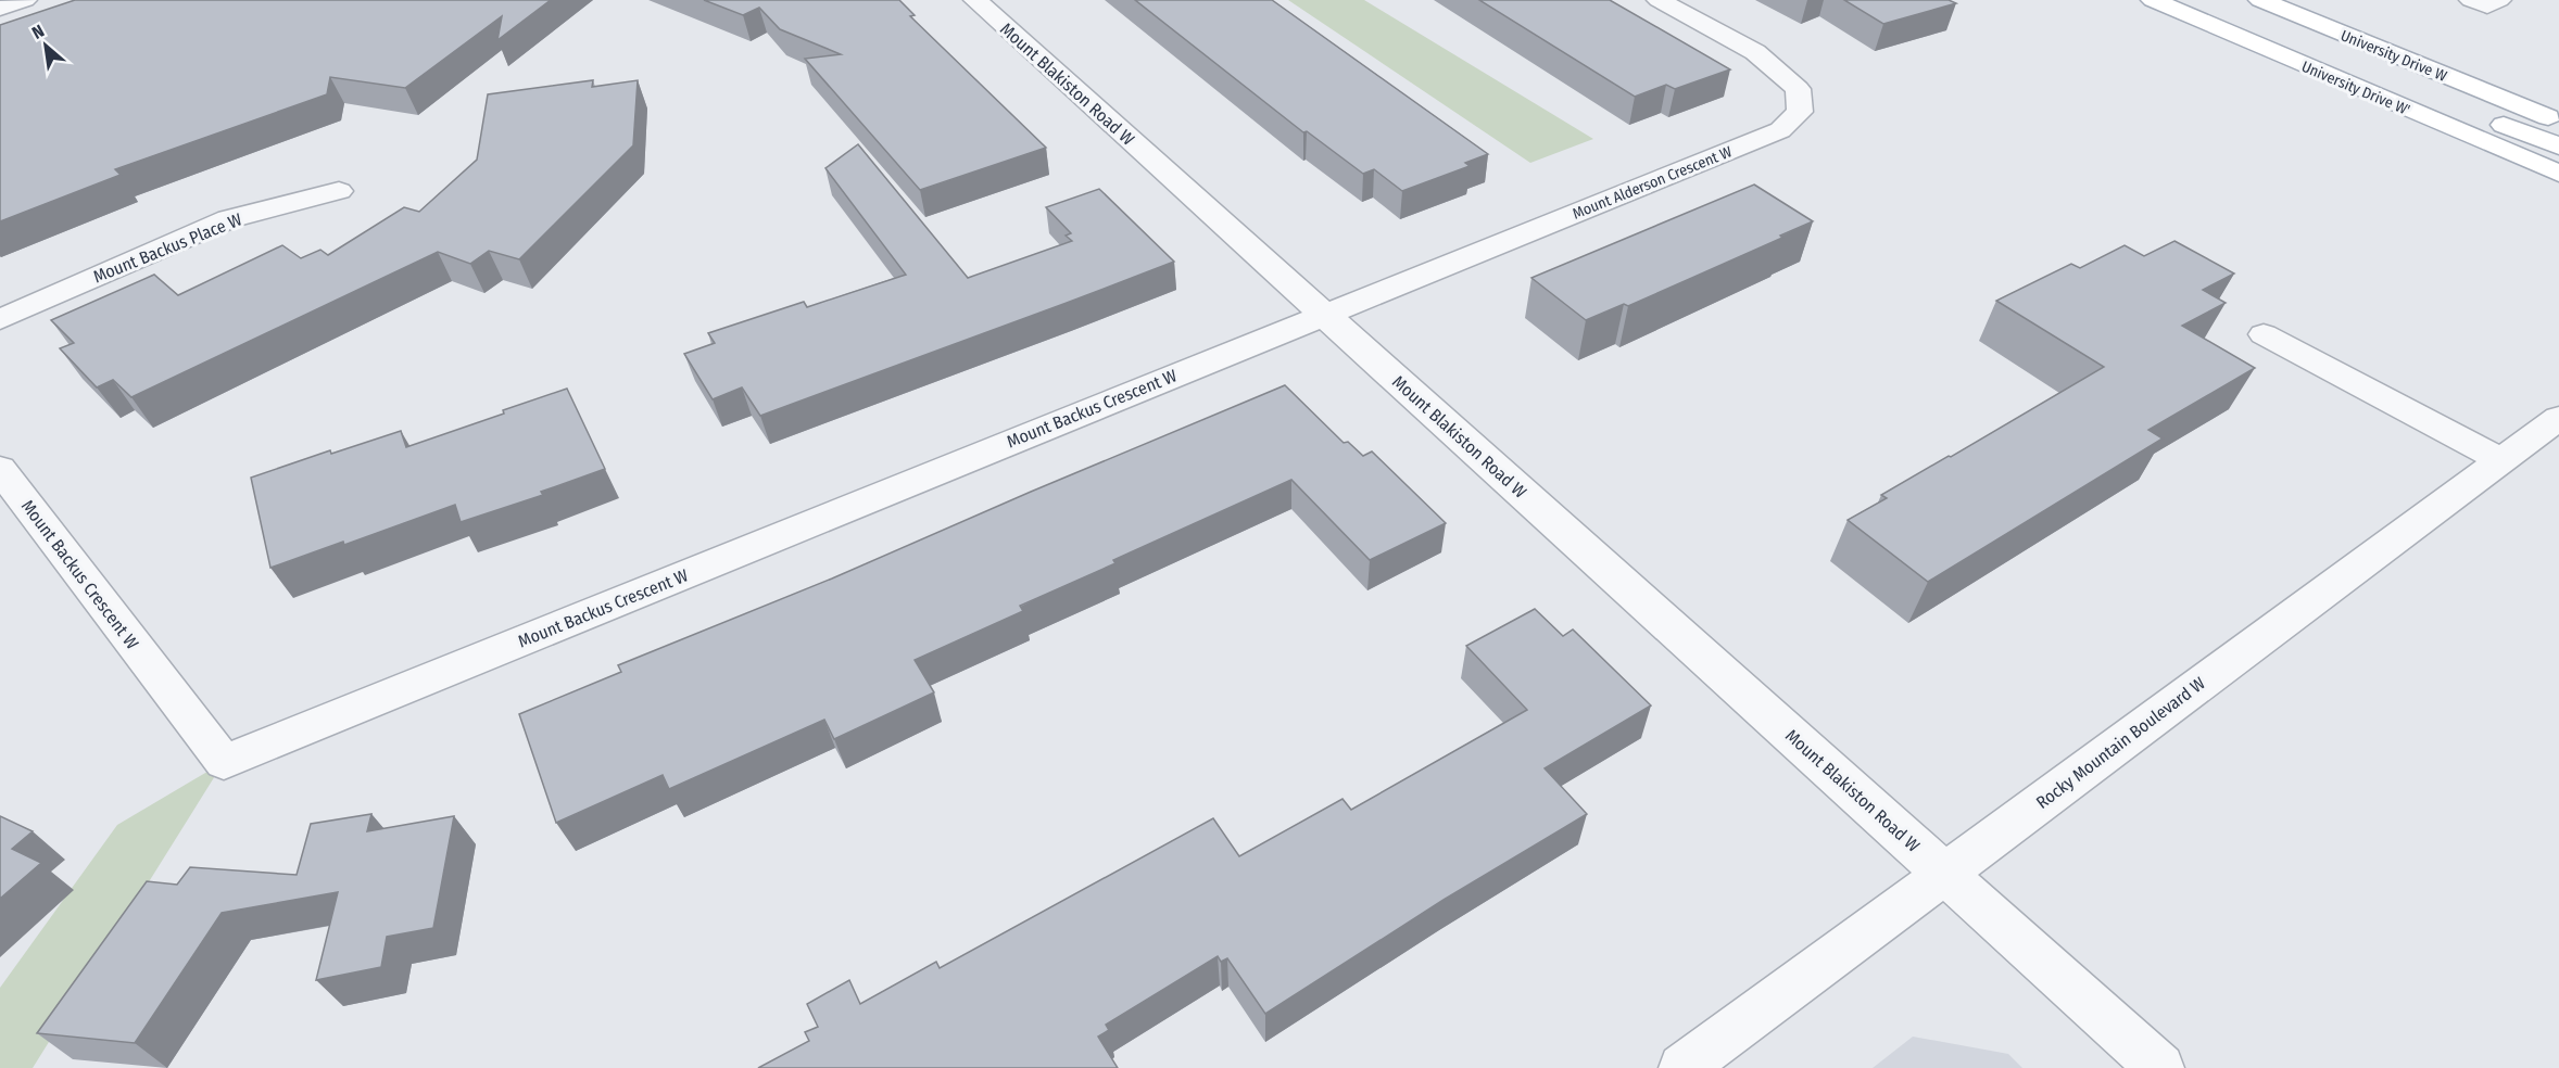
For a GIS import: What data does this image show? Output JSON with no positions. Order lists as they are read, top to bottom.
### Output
{
  "streets": {
    "main road": ["University Drive W", "University Drive W'"],
    "street": [
      "Mount Blakiston Road W",
      "Mount Alderson Crescent W",
      "Mount Backus Place W",
      "Mount Backus Crescent W",
      "Rocky Mountain Boulevard W"
    ]
  },
  "crossings": [
    ["Mount Blakiston Road W", "Mount Alderson Crescent W"],
    ["Mount Blakiston Road W", "Mount Backus Crescent W"],
    ["Mount Blakiston Road W", "Rocky Mountain Boulevard W"],
    ["Mount Alderson Crescent W", "Mount Backus Crescent W"]
  ],
  "north": "top left"
}
